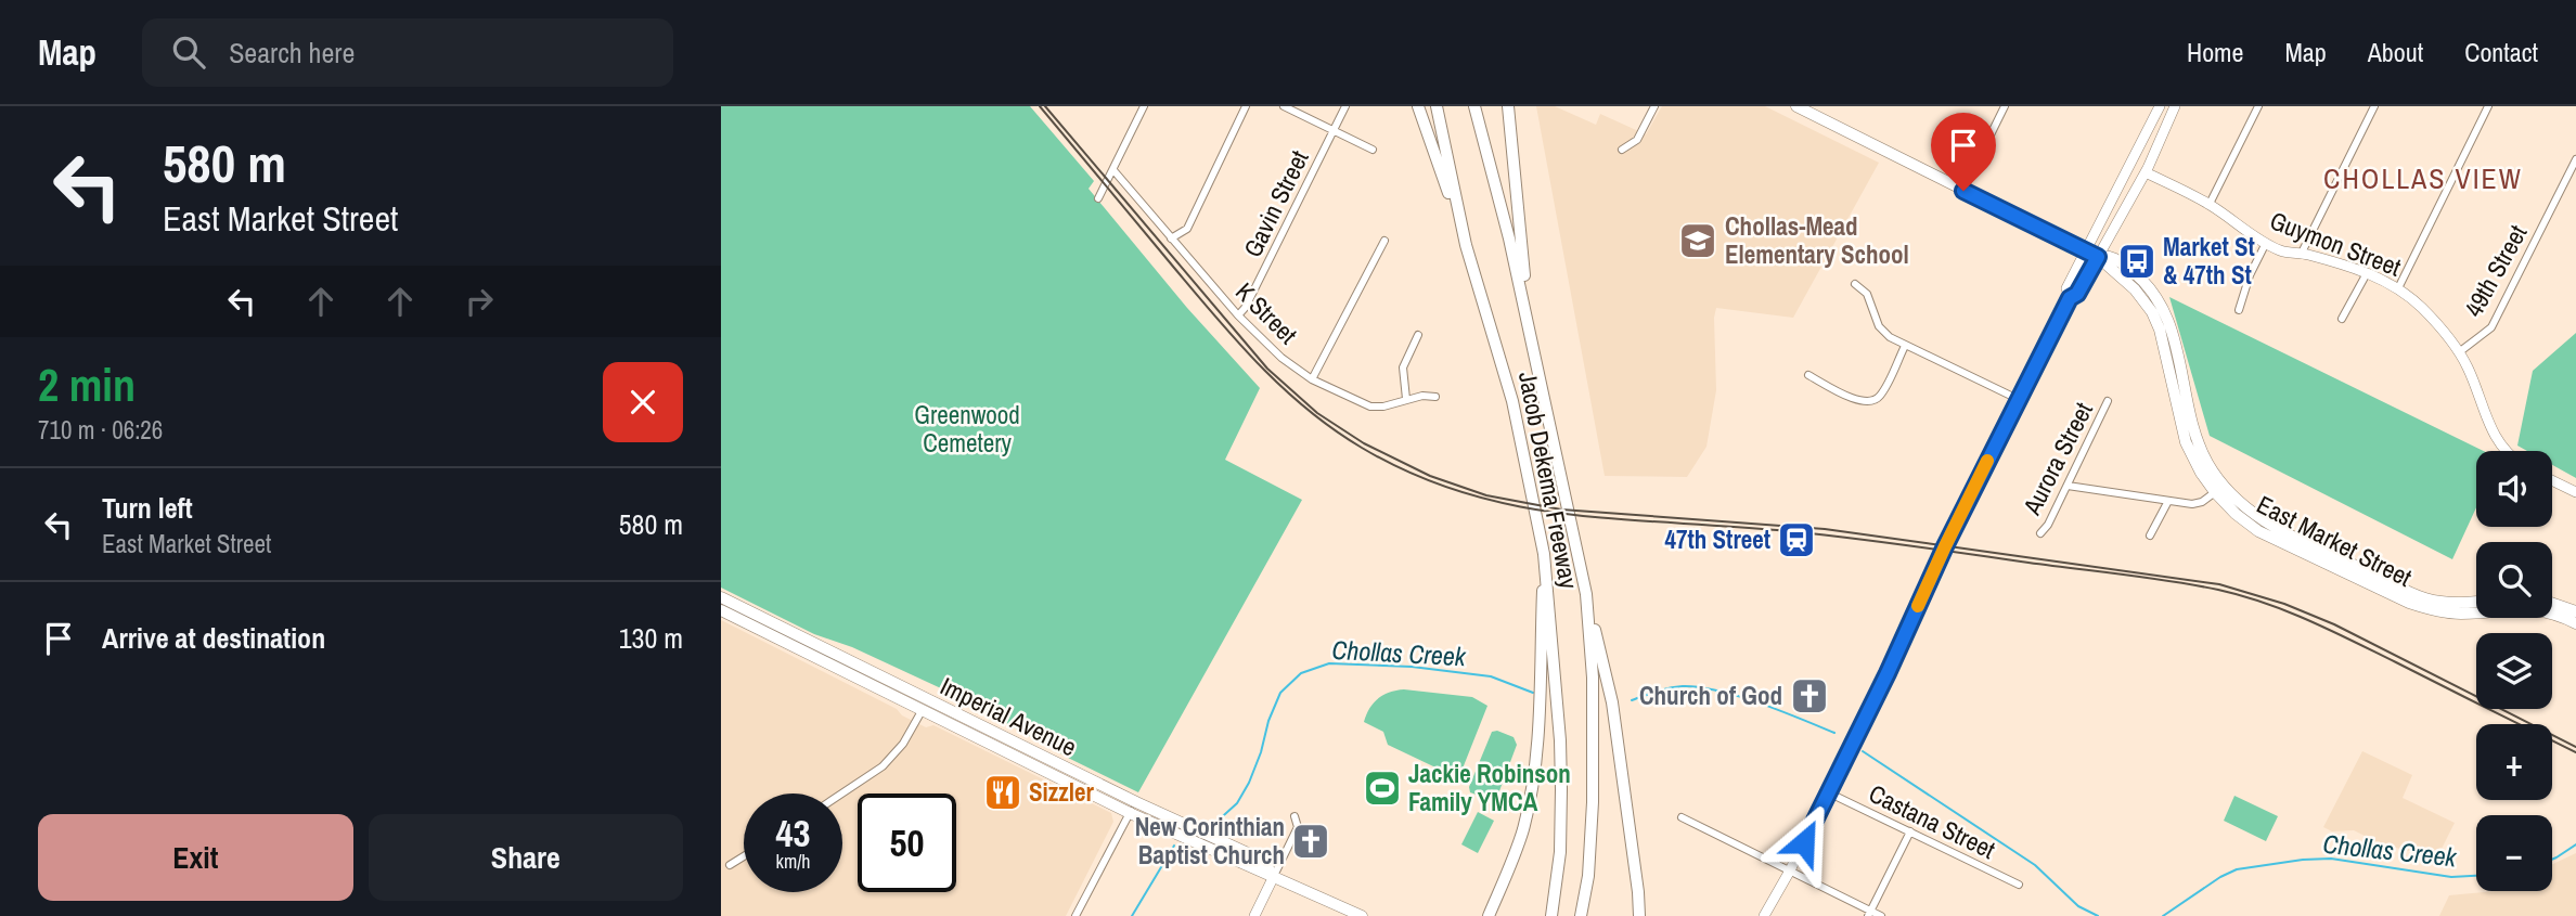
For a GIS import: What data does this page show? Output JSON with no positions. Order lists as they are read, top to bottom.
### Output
{
  "streets": {
    "highway": ["Jacob Dekema Freeway"],
    "main road": ["Guymon Street", "East Market Street", "Imperial Avenue"],
    "street": [
      "Gavin Street",
      "49th Street",
      "K Street",
      "Aurora Street",
      "Castana Street"
    ]
  },
  "crossings": [
    ["Gavin Street", "K Street"],
    ["Guymon Street", "49th Street"]
  ],
  "districts": ["CHOLLAS VIEW"],
  "water": ["Chollas Creek"],
  "parks": ["Greenwood Cemetery"],
  "places": {
    "school or university": ["Chollas-Mead Elementary School"],
    "bus stop": ["Market St & 47th St"],
    "station": ["47th Street"],
    "church": ["Church of God", "New Corinthian Baptist Church"],
    "sports": ["Jackie Robinson Family YMCA"],
    "restaurant": ["Sizzler"]
  },
  "page": {
    "header": "Map",
    "search": "Search here",
    "nav": [
      "Home",
      "Map",
      "About",
      "Contact"
    ],
    "turn": ["580 m", "East Market Street"],
    "heading": ["2 min", "710 m · 06:26"],
    "map_buttons": ["+", "−"],
    "list": [
      {
        "name": "Turn left",
        "note": "East Market Street",
        "value": "580 m"
      },
      {
        "name": "Arrive at destination",
        "value": "130 m"
      }
    ],
    "speed": "43 km/h",
    "limit": "50",
    "buttons": ["Exit", "Share"]
  }
}
